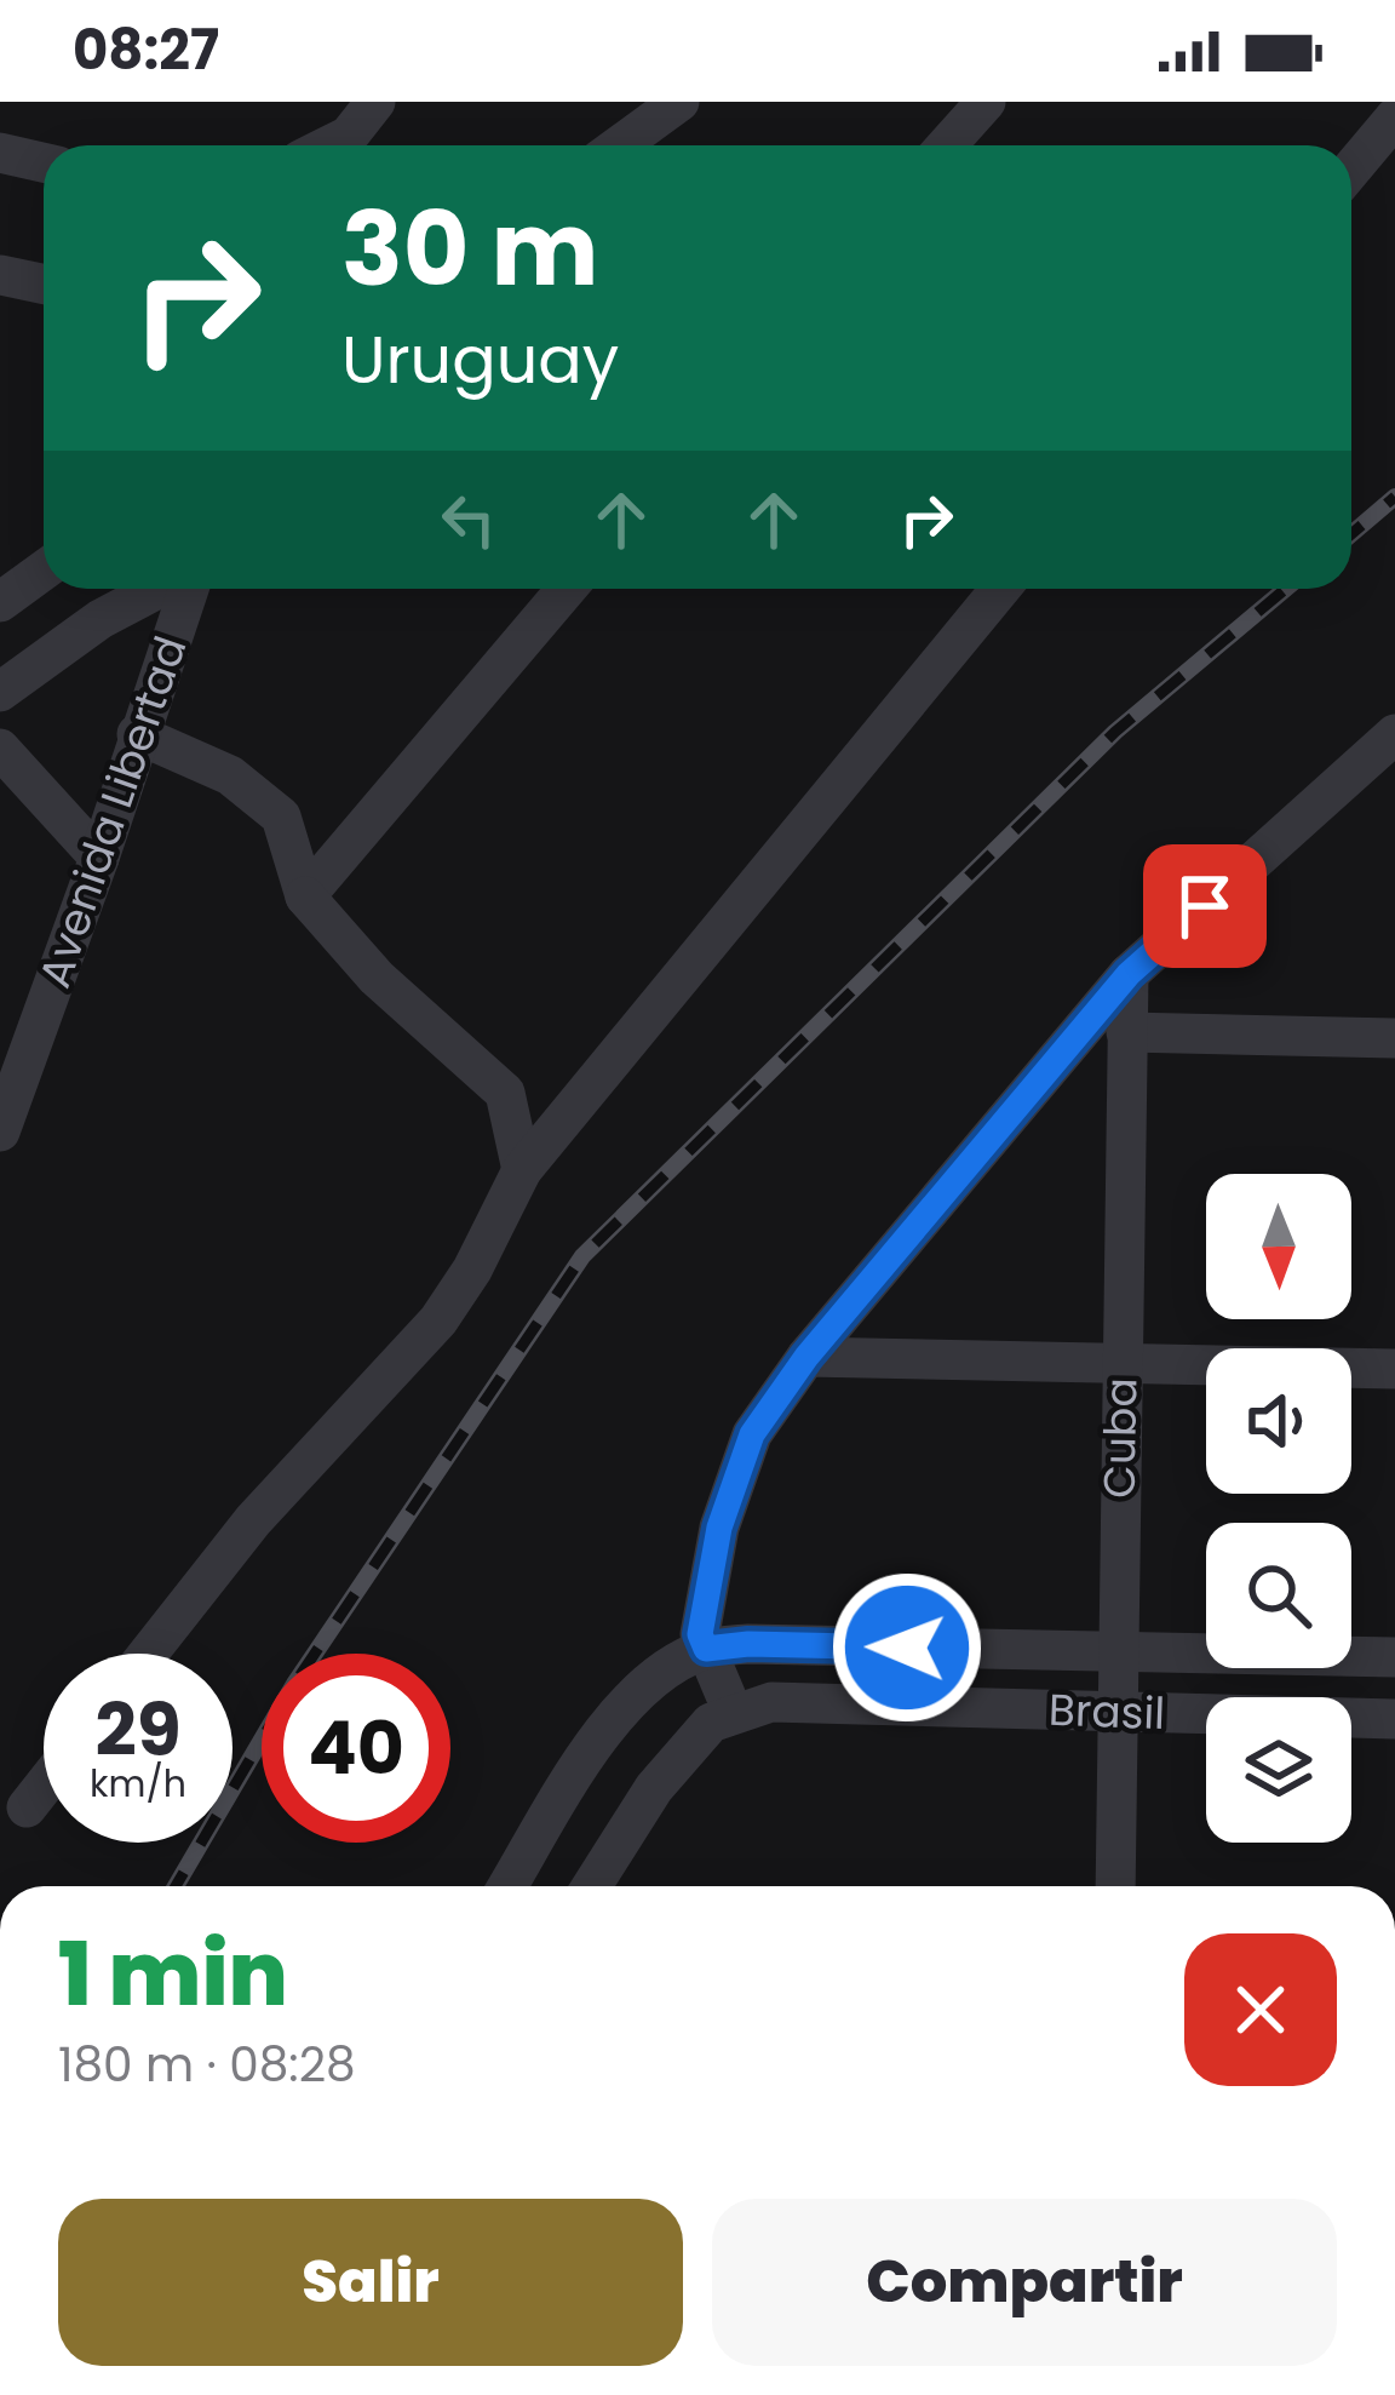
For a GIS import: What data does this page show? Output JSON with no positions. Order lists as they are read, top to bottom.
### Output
{
  "streets": {
    "street": ["Avenida Libertad", "Cuba", "Brasil"]
  },
  "crossings": [
    ["Cuba", "Brasil"]
  ],
  "north": "bottom",
  "page": {
    "status": "08:27",
    "turn": ["30 m", "Uruguay"],
    "speed": "29 km/h",
    "limit": "40",
    "heading": ["1 min", "180 m · 08:28"],
    "buttons": ["Salir", "Compartir"]
  }
}
